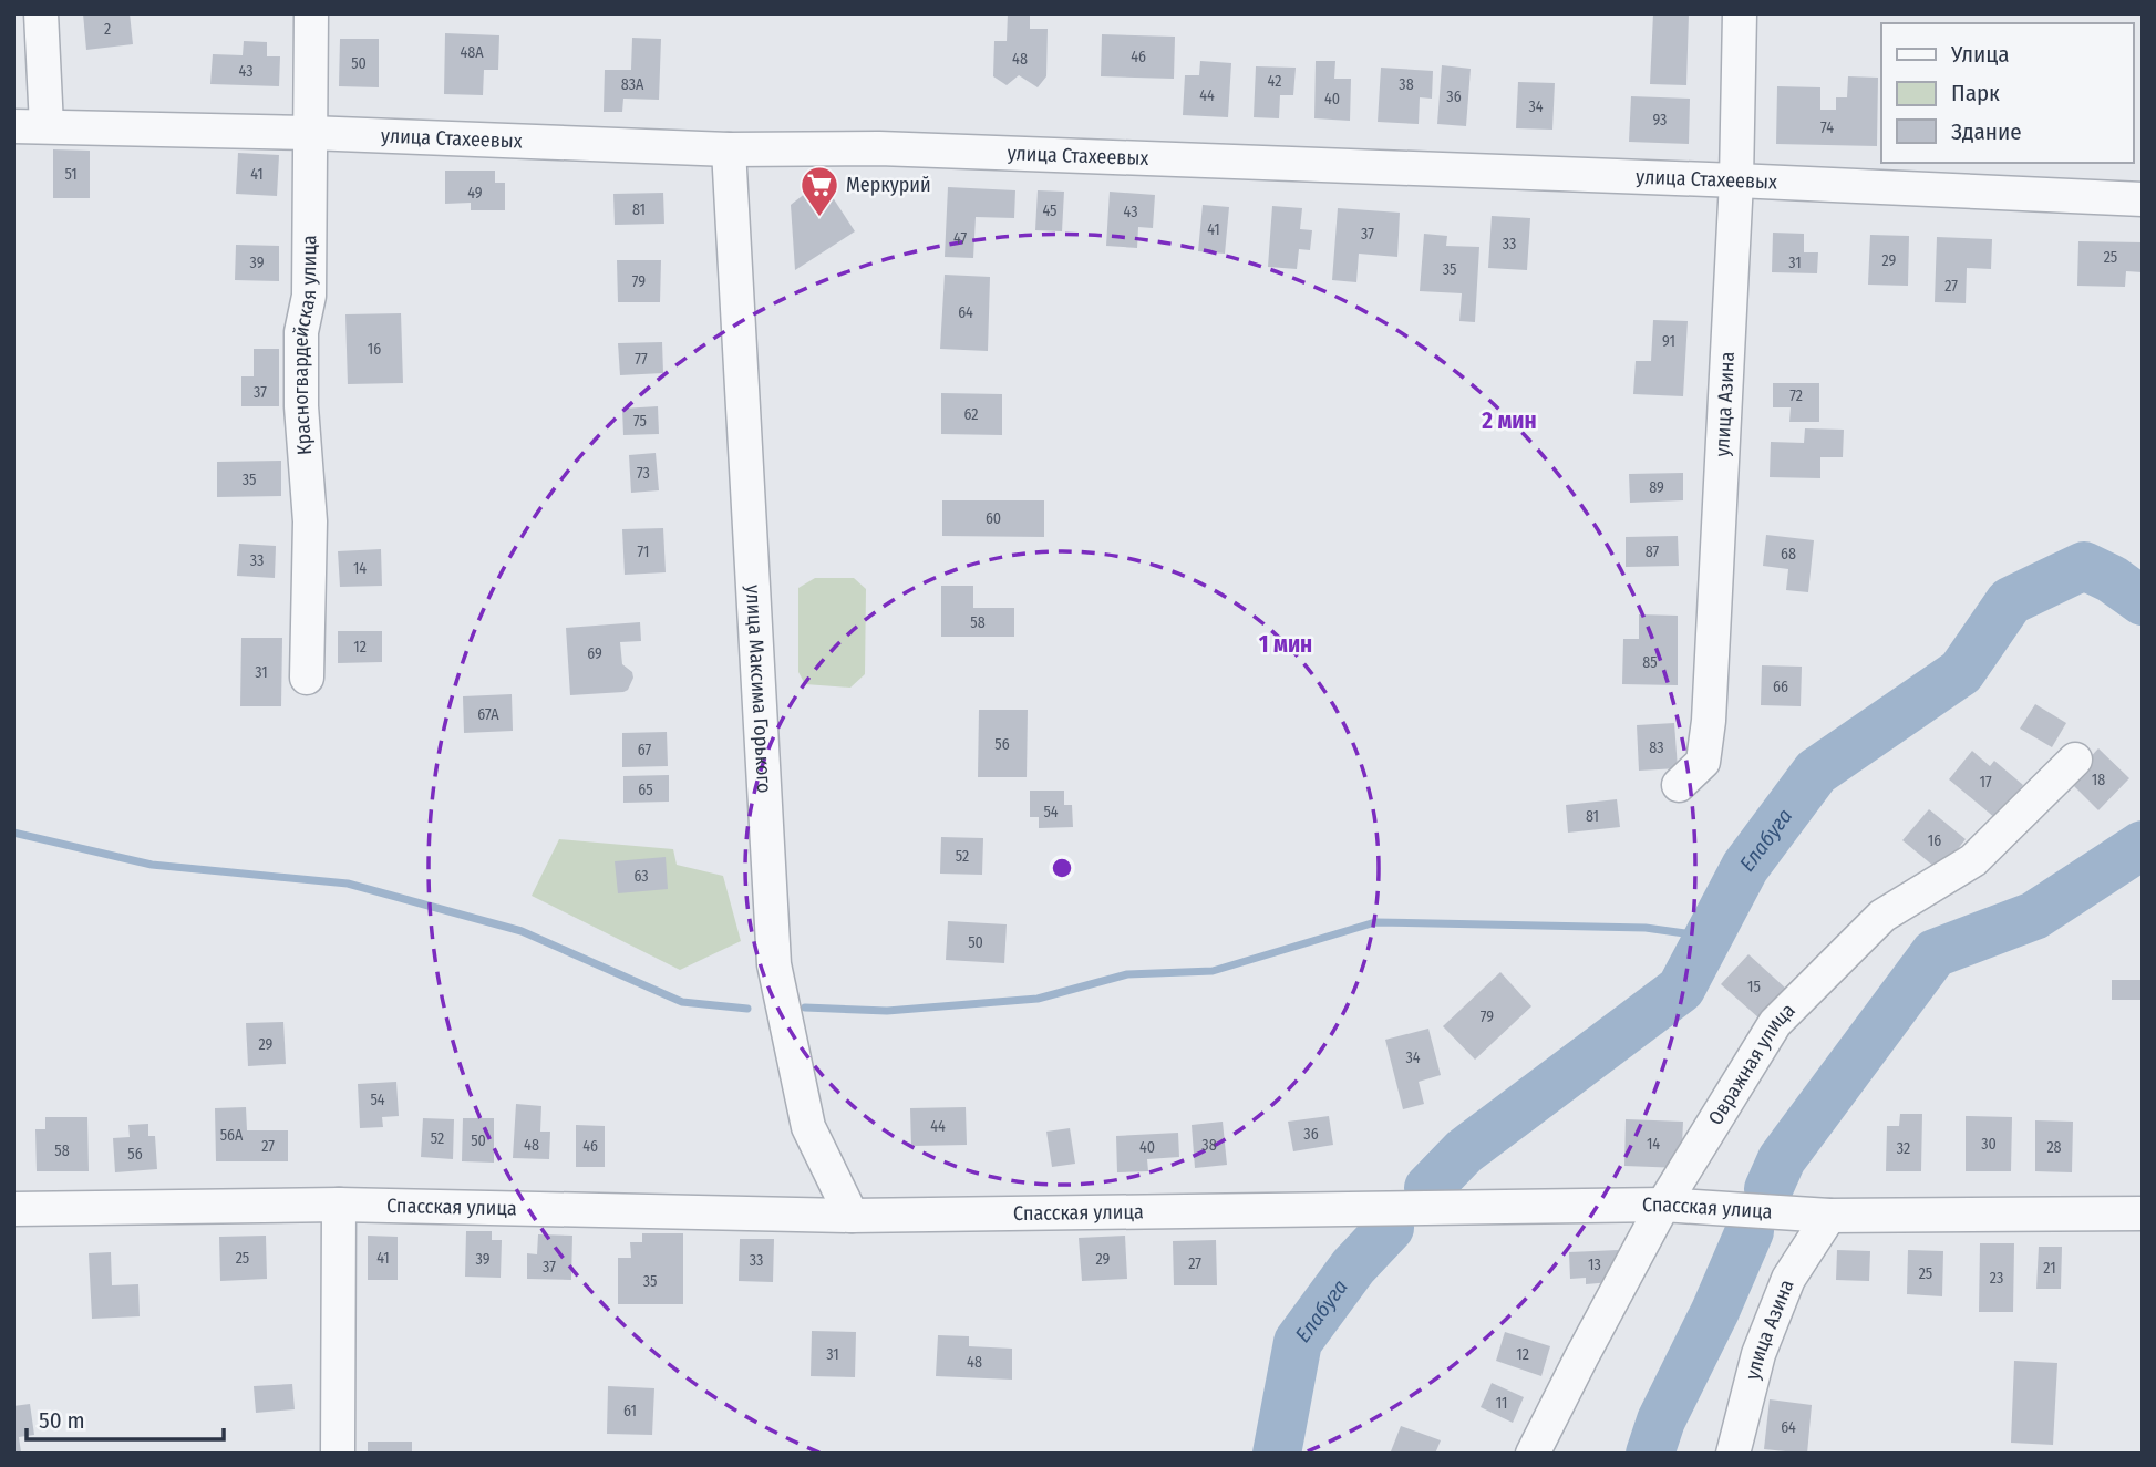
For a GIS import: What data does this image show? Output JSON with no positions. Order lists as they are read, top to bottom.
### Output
{
  "streets": {
    "street": [
      "улица Стахеевых",
      "Красногвардейская улица",
      "улица Азина",
      "улица Максима Горького",
      "Овражная улица",
      "Спасская улица"
    ]
  },
  "crossings": [
    ["улица Стахеевых", "Красногвардейская улица"],
    ["улица Стахеевых", "улица Азина"],
    ["улица Стахеевых", "улица Максима Горького"],
    ["улица Азина", "Спасская улица"],
    ["улица Максима Горького", "Спасская улица"],
    ["Овражная улица", "Спасская улица"]
  ],
  "water": ["Елабуга"],
  "places": {
    "supermarket": ["Меркурий"]
  },
  "house_numbers": [
    "2",
    "48А",
    "46",
    "48",
    "50",
    "43",
    "42",
    "83А",
    "38",
    "44",
    "36",
    "40",
    "34",
    "93",
    "74",
    "51",
    "41",
    "49",
    "81",
    "45",
    "43",
    "41",
    "37",
    "47",
    "33",
    "25",
    "29",
    "39",
    "31",
    "35",
    "79",
    "27",
    "64",
    "91",
    "16",
    "77",
    "37",
    "72",
    "62",
    "75",
    "73",
    "35",
    "89",
    "60",
    "71",
    "87",
    "68",
    "33",
    "14",
    "58",
    "12",
    "69",
    "85",
    "31",
    "66",
    "67А",
    "56",
    "83",
    "67",
    "18",
    "17",
    "65",
    "54",
    "81",
    "16",
    "52",
    "63",
    "50",
    "15",
    "79",
    "29",
    "34",
    "54",
    "44",
    "36",
    "56А",
    "52",
    "50",
    "14",
    "30",
    "48",
    "38",
    "27",
    "46",
    "40",
    "28",
    "32",
    "58",
    "56",
    "25",
    "41",
    "39",
    "29",
    "33",
    "27",
    "13",
    "37",
    "21",
    "25",
    "23",
    "35",
    "31",
    "12",
    "48",
    "11",
    "61",
    "64"
  ],
  "legend": ["Улица", "Парк", "Здание"],
  "scale_bar": "50 m",
  "rings": ["2 мин", "1 мин"]
}
